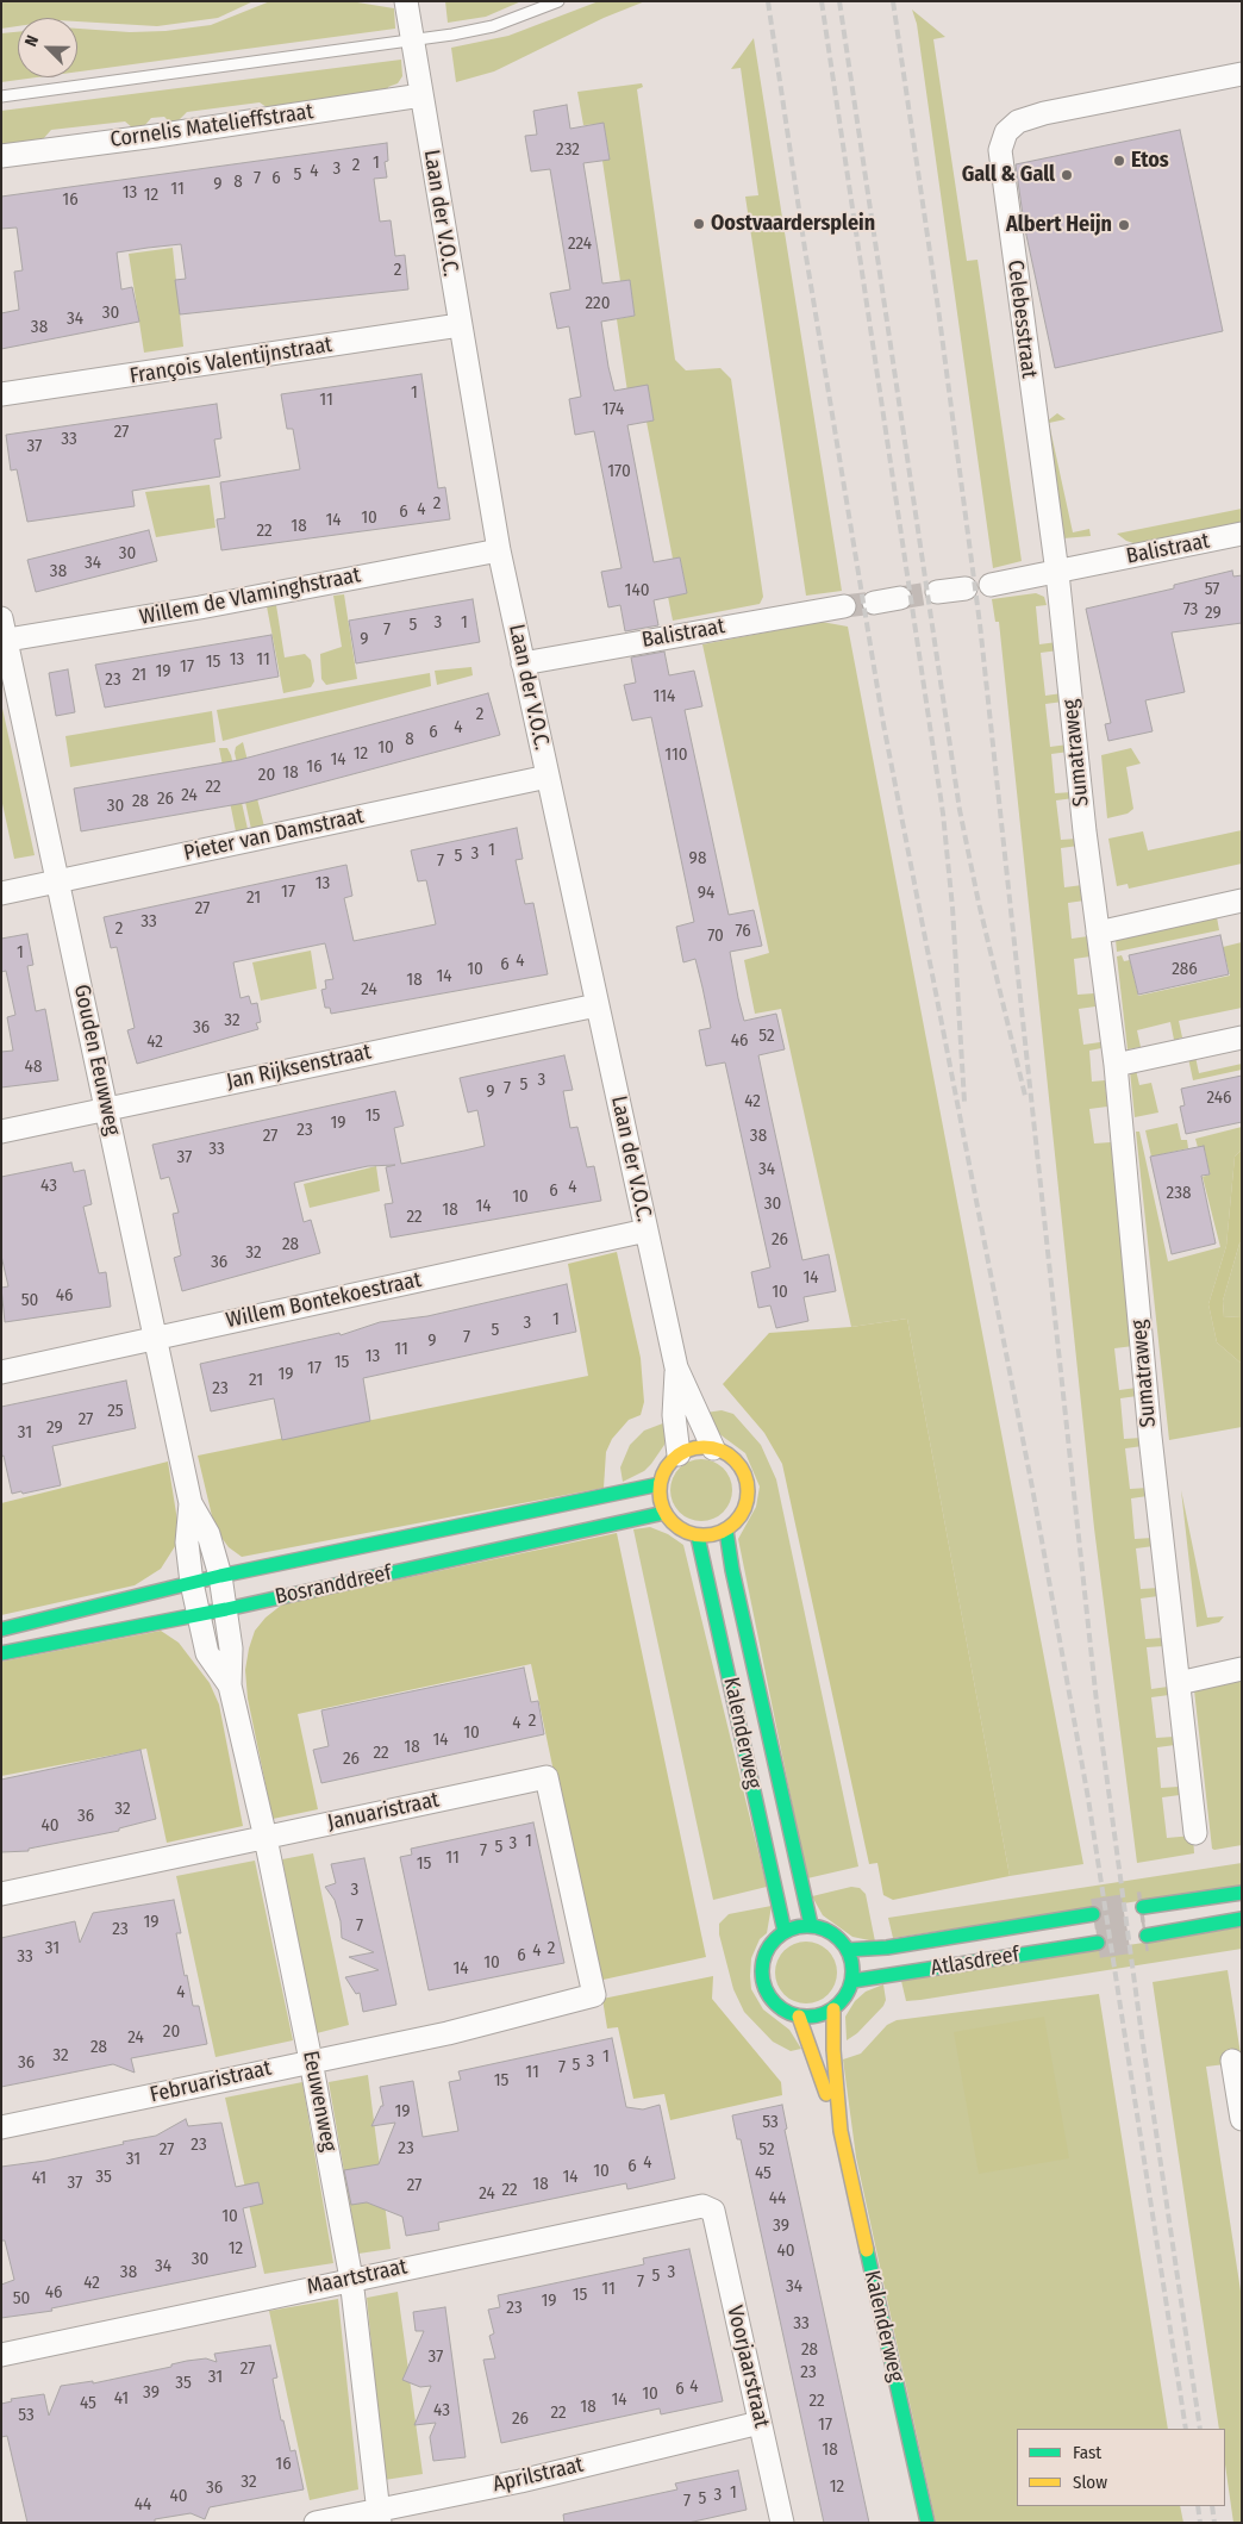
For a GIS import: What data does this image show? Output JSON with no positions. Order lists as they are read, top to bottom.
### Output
{
  "streets": {
    "main road": ["Bosranddreef", "Kalenderweg", "Atlasdreef"],
    "street": [
      "Cornelis Matelieffstraat",
      "Laan der V.O.C.",
      "Celebesstraat",
      "François Valentijnstraat",
      "Balistraat",
      "Willem de Vlaminghstraat",
      "Sumatraweg",
      "Pieter van Damstraat",
      "Gouden Eeuwweg",
      "Jan Rijksenstraat",
      "Willem Bontekoestraat",
      "Januaristraat",
      "Februaristraat",
      "Eeuwenweg",
      "Maartstraat",
      "Voorjaarstraat",
      "Aprilstraat"
    ]
  },
  "crossings": [
    ["Cornelis Matelieffstraat", "Laan der V.O.C."],
    ["Laan der V.O.C.", "François Valentijnstraat"],
    ["Laan der V.O.C.", "Balistraat"],
    ["Laan der V.O.C.", "Willem de Vlaminghstraat"],
    ["Laan der V.O.C.", "Pieter van Damstraat"],
    ["Laan der V.O.C.", "Jan Rijksenstraat"],
    ["Laan der V.O.C.", "Willem Bontekoestraat"],
    ["Laan der V.O.C.", "Bosranddreef"],
    ["Laan der V.O.C.", "Kalenderweg"],
    ["Celebesstraat", "Balistraat"],
    ["Celebesstraat", "Sumatraweg"],
    ["Balistraat", "Sumatraweg"],
    ["Willem de Vlaminghstraat", "Gouden Eeuwweg"],
    ["Pieter van Damstraat", "Gouden Eeuwweg"],
    ["Gouden Eeuwweg", "Jan Rijksenstraat"],
    ["Gouden Eeuwweg", "Willem Bontekoestraat"],
    ["Gouden Eeuwweg", "Bosranddreef"],
    ["Gouden Eeuwweg", "Eeuwenweg"],
    ["Bosranddreef", "Kalenderweg"],
    ["Bosranddreef", "Eeuwenweg"],
    ["Kalenderweg", "Atlasdreef"],
    ["Januaristraat", "Februaristraat"],
    ["Januaristraat", "Eeuwenweg"],
    ["Februaristraat", "Eeuwenweg"],
    ["Eeuwenweg", "Maartstraat"],
    ["Eeuwenweg", "Aprilstraat"],
    ["Maartstraat", "Voorjaarstraat"],
    ["Voorjaarstraat", "Aprilstraat"]
  ],
  "places": [
    "Etos",
    "Gall & Gall",
    "Oostvaardersplein",
    "Albert Heijn"
  ],
  "house_numbers": [
    "232",
    "1",
    "2",
    "3",
    "4",
    "5",
    "7",
    "6",
    "8",
    "9",
    "11",
    "13",
    "12",
    "16",
    "224",
    "2",
    "220",
    "30",
    "34",
    "38",
    "1",
    "11",
    "174",
    "27",
    "33",
    "37",
    "170",
    "2",
    "4",
    "6",
    "10",
    "14",
    "18",
    "22",
    "30",
    "34",
    "38",
    "57",
    "140",
    "73",
    "29",
    "3",
    "1",
    "5",
    "7",
    "9",
    "13",
    "11",
    "15",
    "17",
    "19",
    "21",
    "23",
    "114",
    "2",
    "4",
    "6",
    "8",
    "10",
    "12",
    "110",
    "14",
    "16",
    "18",
    "20",
    "22",
    "24",
    "26",
    "28",
    "30",
    "1",
    "3",
    "5",
    "98",
    "7",
    "13",
    "17",
    "94",
    "21",
    "27",
    "33",
    "2",
    "76",
    "70",
    "1",
    "4",
    "6",
    "10",
    "286",
    "14",
    "18",
    "24",
    "32",
    "36",
    "52",
    "46",
    "42",
    "48",
    "3",
    "5",
    "7",
    "9",
    "246",
    "42",
    "15",
    "19",
    "23",
    "27",
    "38",
    "33",
    "37",
    "34",
    "43",
    "4",
    "6",
    "238",
    "10",
    "30",
    "14",
    "18",
    "22",
    "26",
    "28",
    "32",
    "36",
    "14",
    "10",
    "46",
    "50",
    "1",
    "3",
    "5",
    "7",
    "9",
    "11",
    "13",
    "15",
    "17",
    "19",
    "21",
    "23",
    "25",
    "27",
    "29",
    "31",
    "2",
    "4",
    "10",
    "14",
    "18",
    "22",
    "26",
    "32",
    "36",
    "40",
    "1",
    "3",
    "5",
    "7",
    "11",
    "15",
    "3",
    "19",
    "7",
    "23",
    "31",
    "2",
    "4",
    "6",
    "33",
    "10",
    "14",
    "4",
    "20",
    "24",
    "28",
    "32",
    "1",
    "3",
    "36",
    "5",
    "7",
    "11",
    "15",
    "19",
    "53",
    "23",
    "23",
    "27",
    "52",
    "31",
    "4",
    "6",
    "10",
    "45",
    "35",
    "14",
    "41",
    "37",
    "18",
    "27",
    "22",
    "24",
    "44",
    "10",
    "39",
    "12",
    "40",
    "30",
    "34",
    "38",
    "3",
    "5",
    "7",
    "42",
    "34",
    "11",
    "46",
    "15",
    "50",
    "19",
    "23",
    "33",
    "28",
    "37",
    "27",
    "23",
    "31",
    "35",
    "4",
    "6",
    "39",
    "10",
    "41",
    "14",
    "22",
    "45",
    "18",
    "43",
    "22",
    "53",
    "26",
    "17",
    "18",
    "16",
    "32",
    "12",
    "36",
    "1",
    "3",
    "40",
    "5",
    "7",
    "44"
  ],
  "legend": ["Fast", "Slow"],
  "north": "top left"
}
